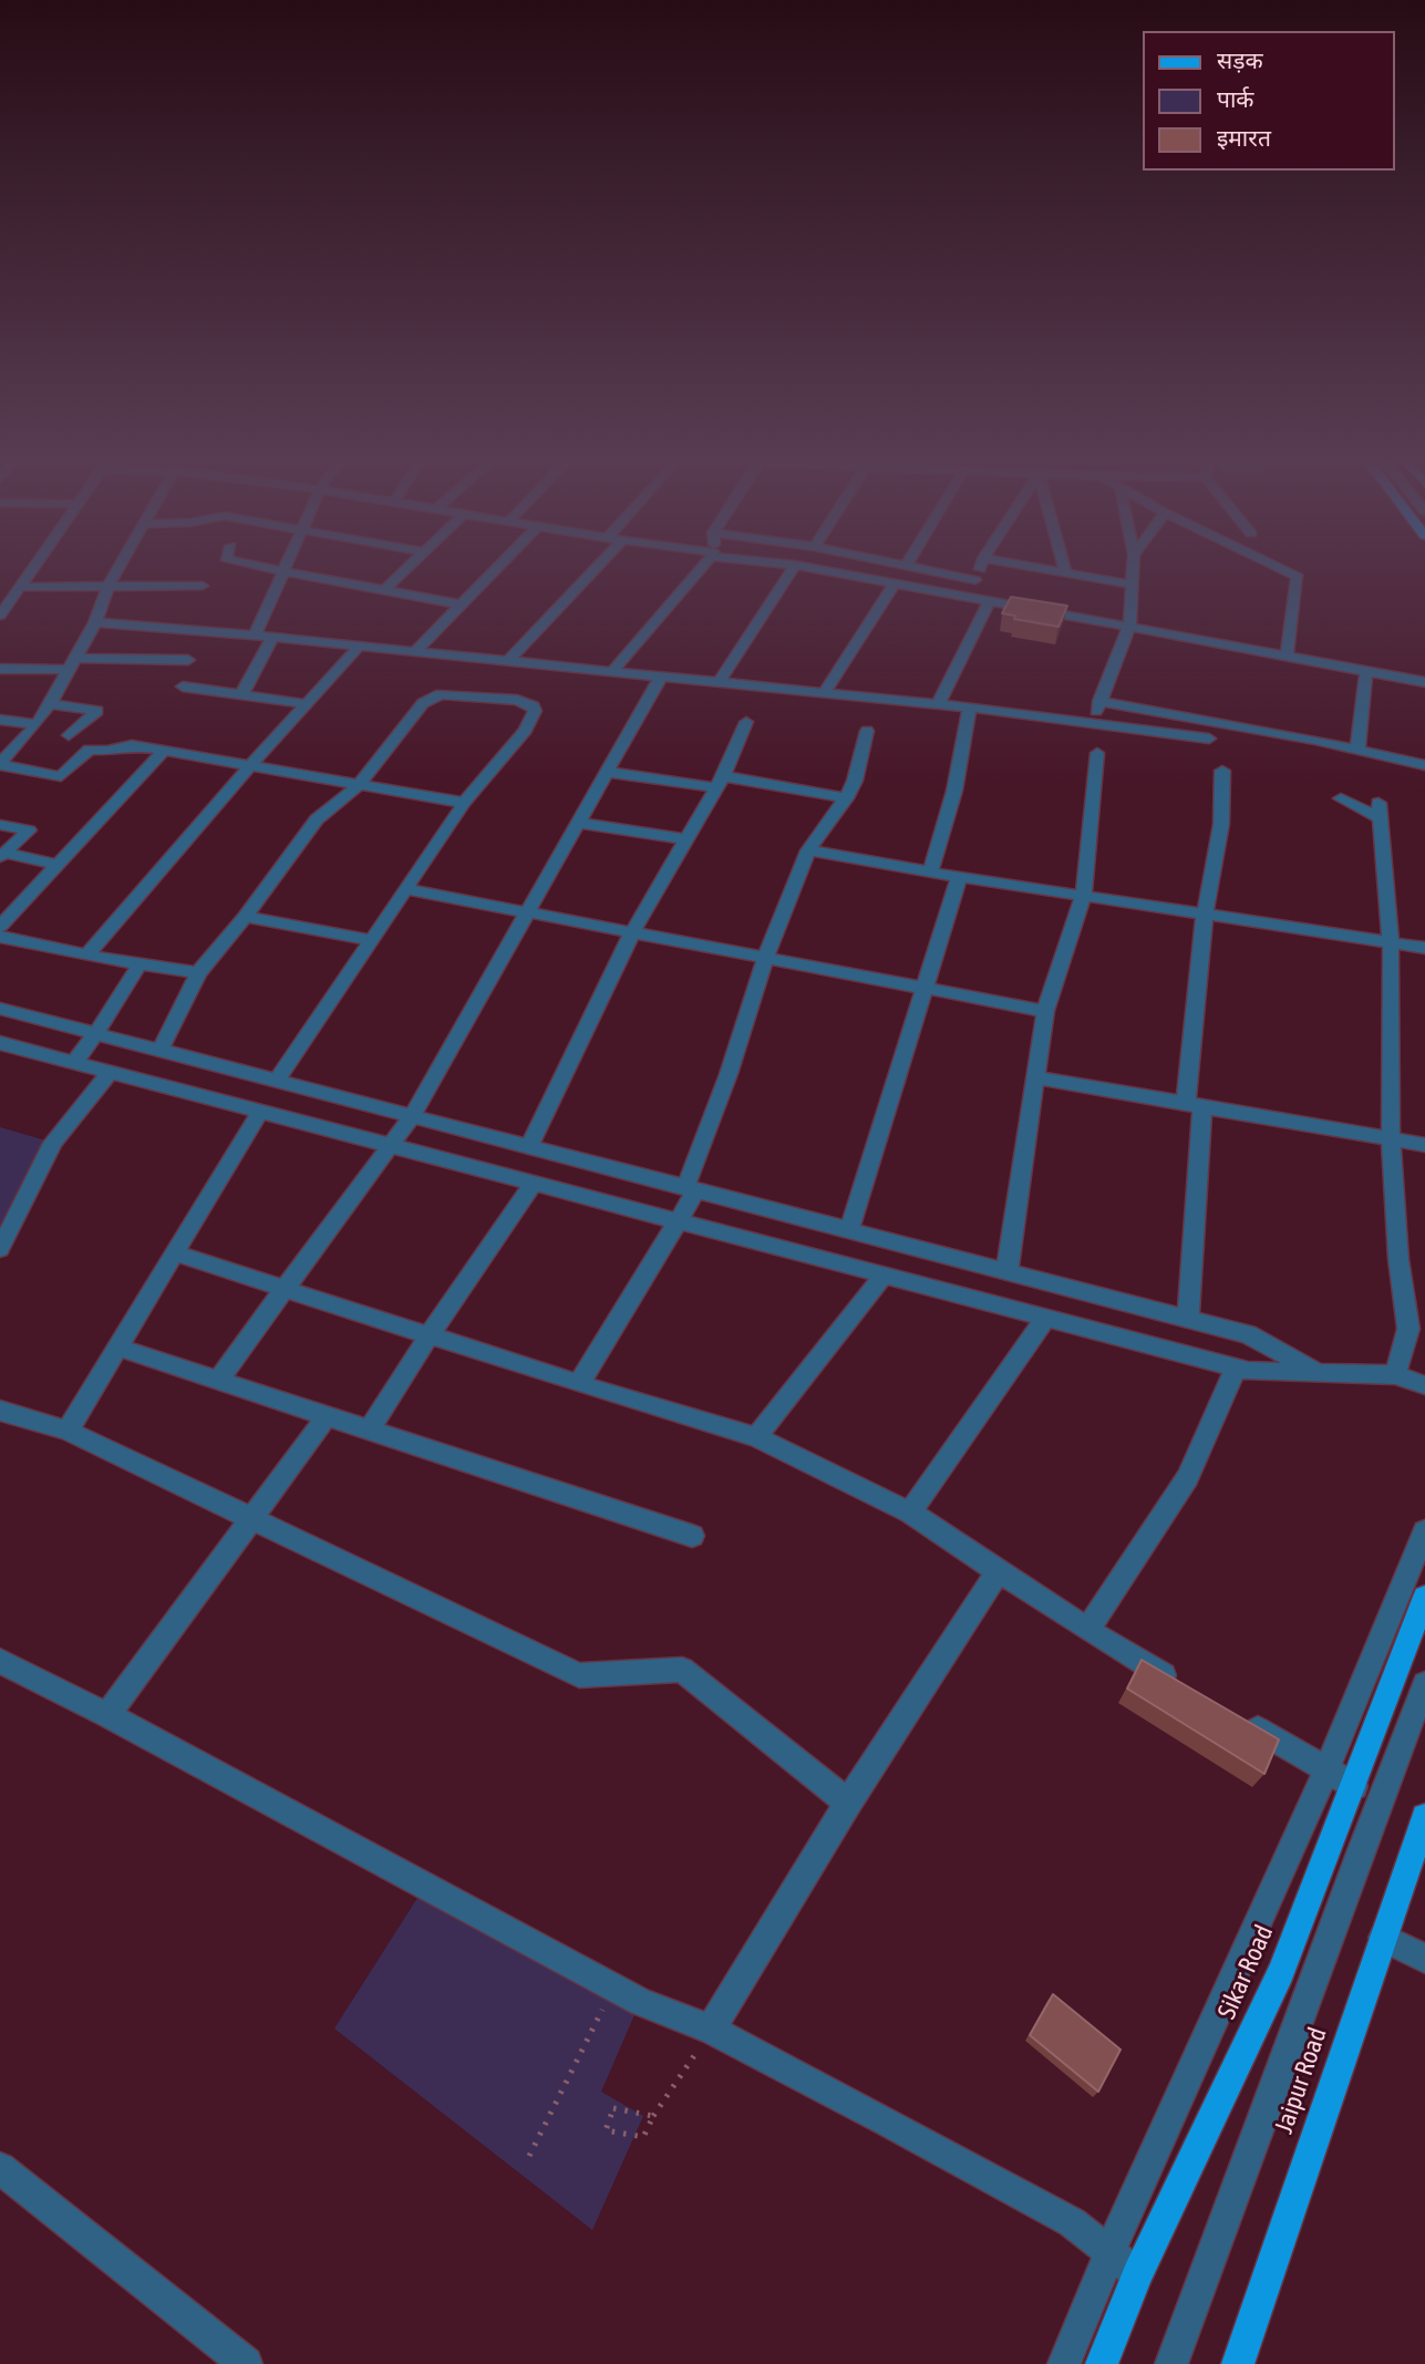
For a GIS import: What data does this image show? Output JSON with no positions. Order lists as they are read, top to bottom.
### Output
{
  "streets": {
    "main road": ["Sikar Road", "Jaipur Road"]
  },
  "legend": ["सड़क", "पार्क", "इमारत"]
}
